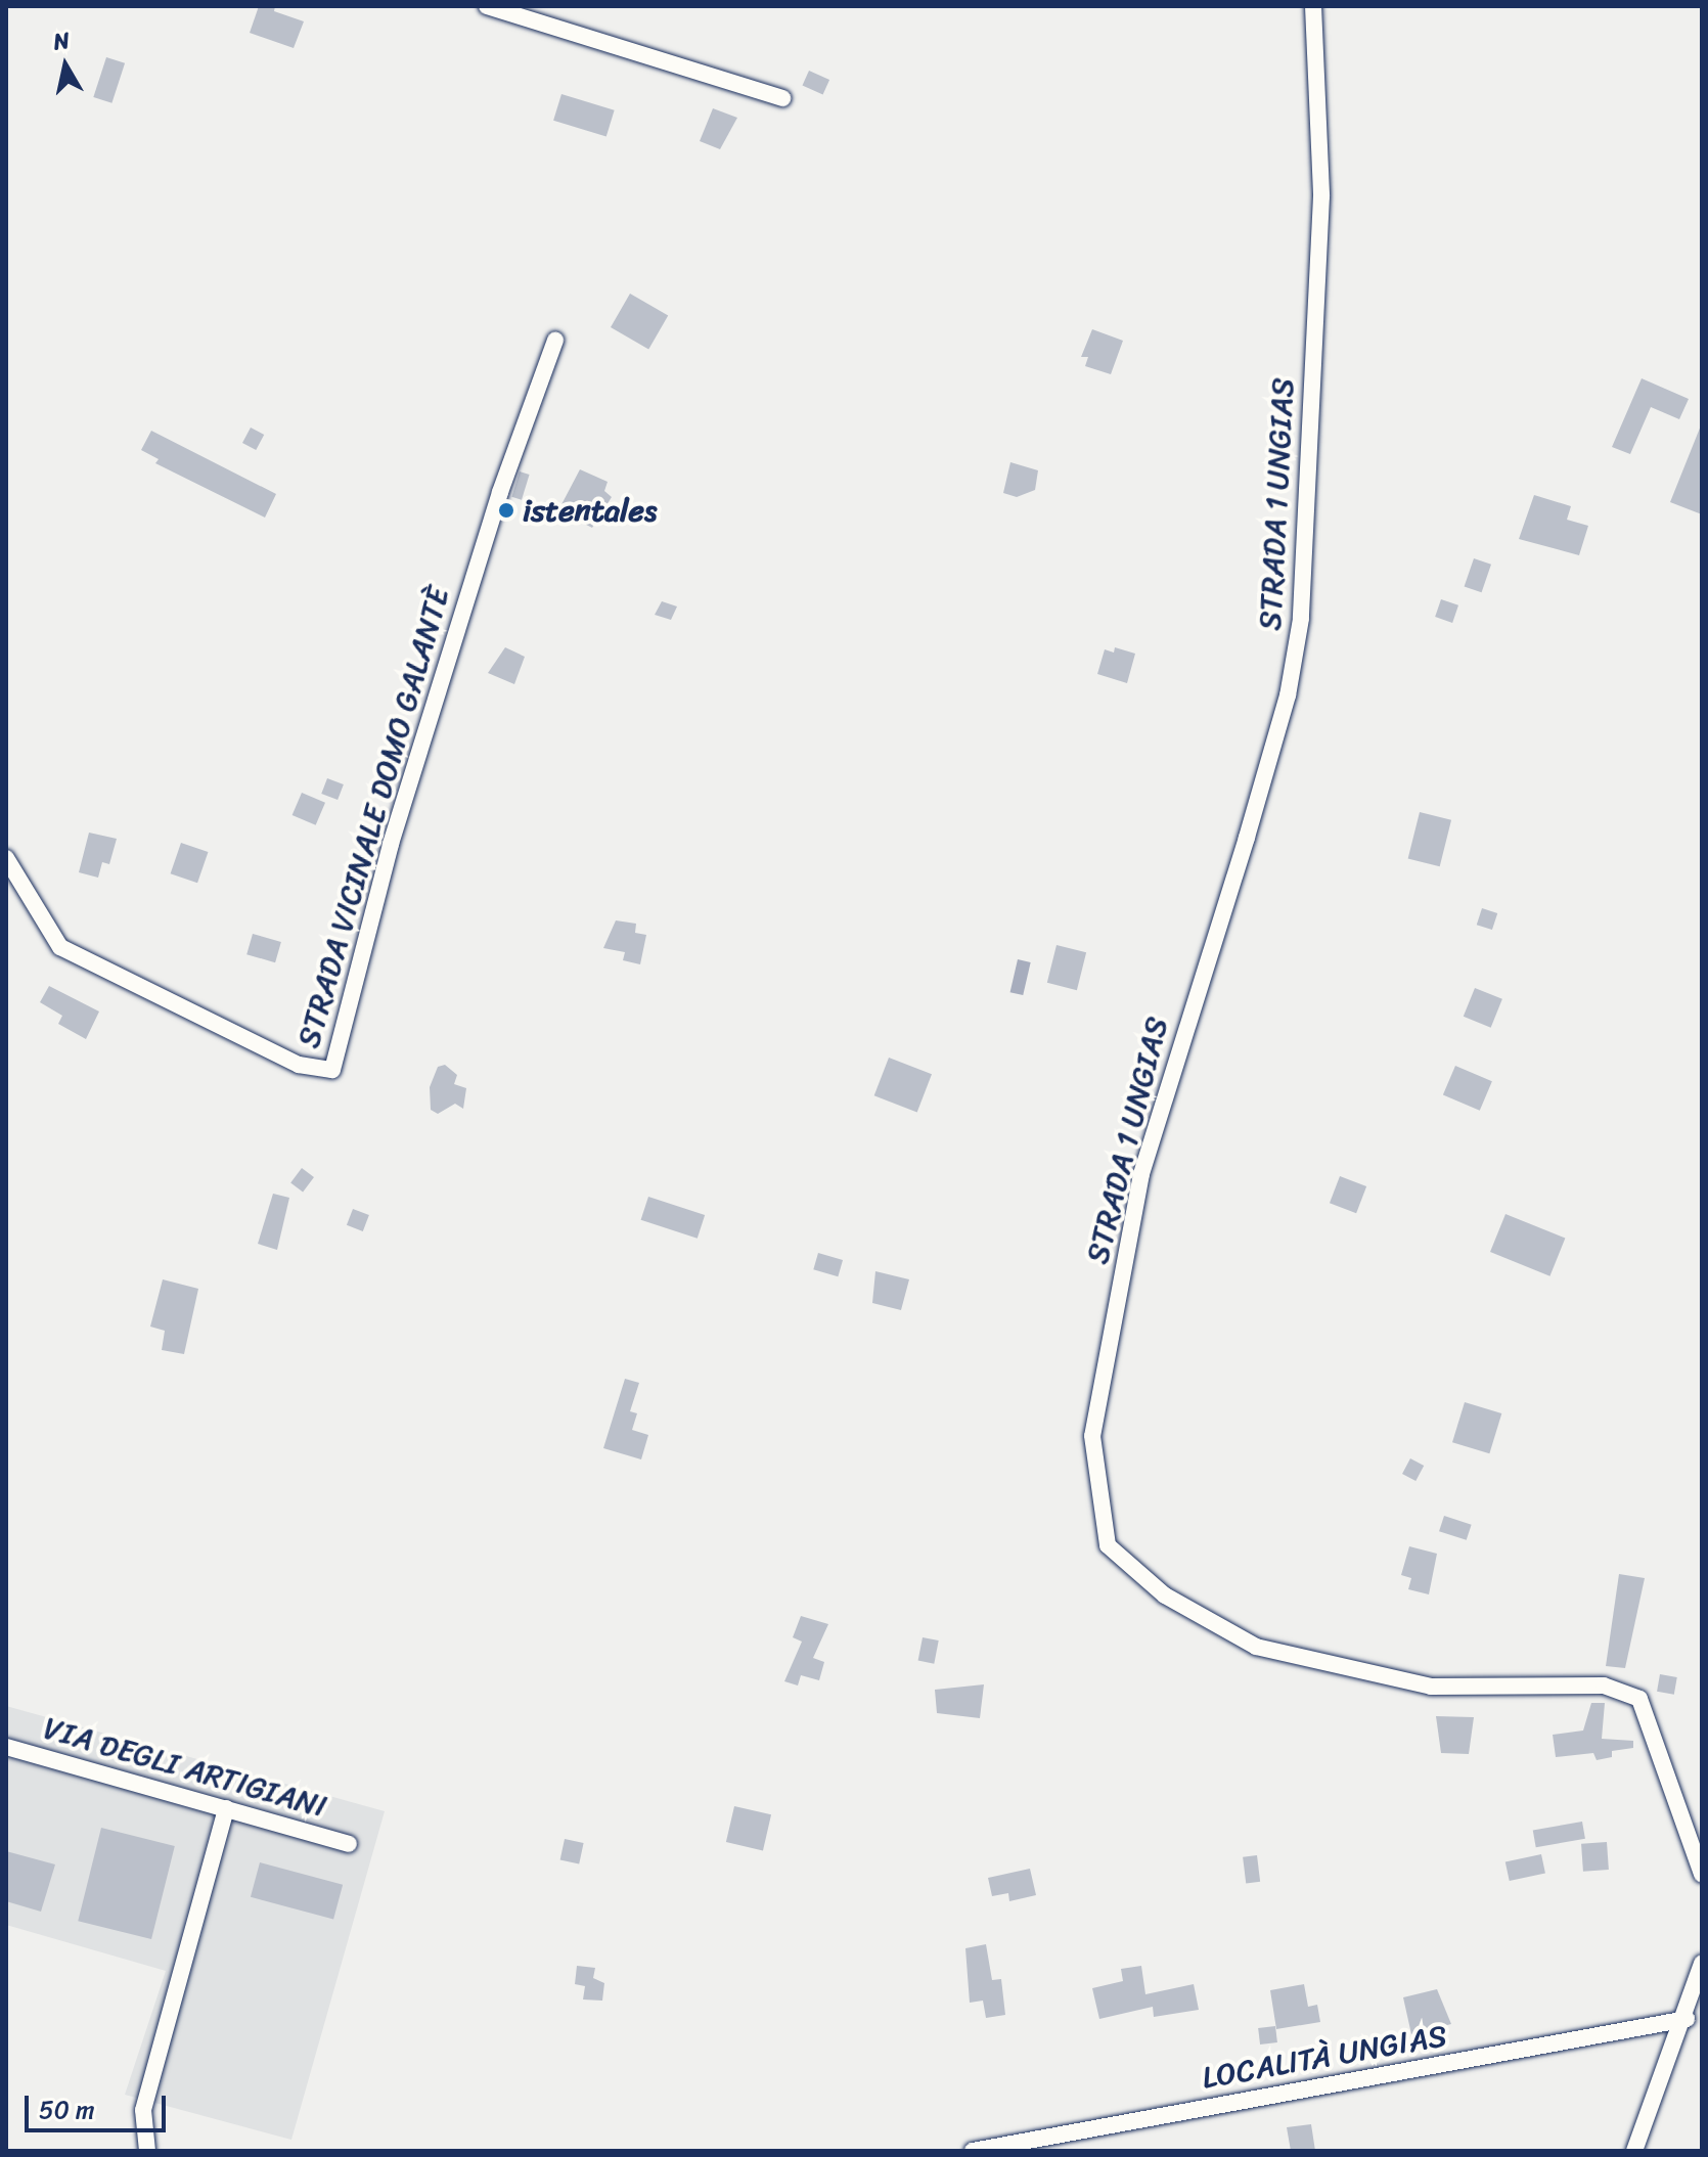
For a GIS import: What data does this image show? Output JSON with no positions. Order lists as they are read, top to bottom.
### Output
{
  "streets": {
    "street": [
      "STRADA 1 UNGIAS",
      "STRADA VICINALE DOMO GALANTÈ",
      "VIA DEGLI ARTIGIANI",
      "LOCALITÀ UNGIAS"
    ]
  },
  "places": ["istentales"],
  "scale_bar": "50 m",
  "north": "top"
}
